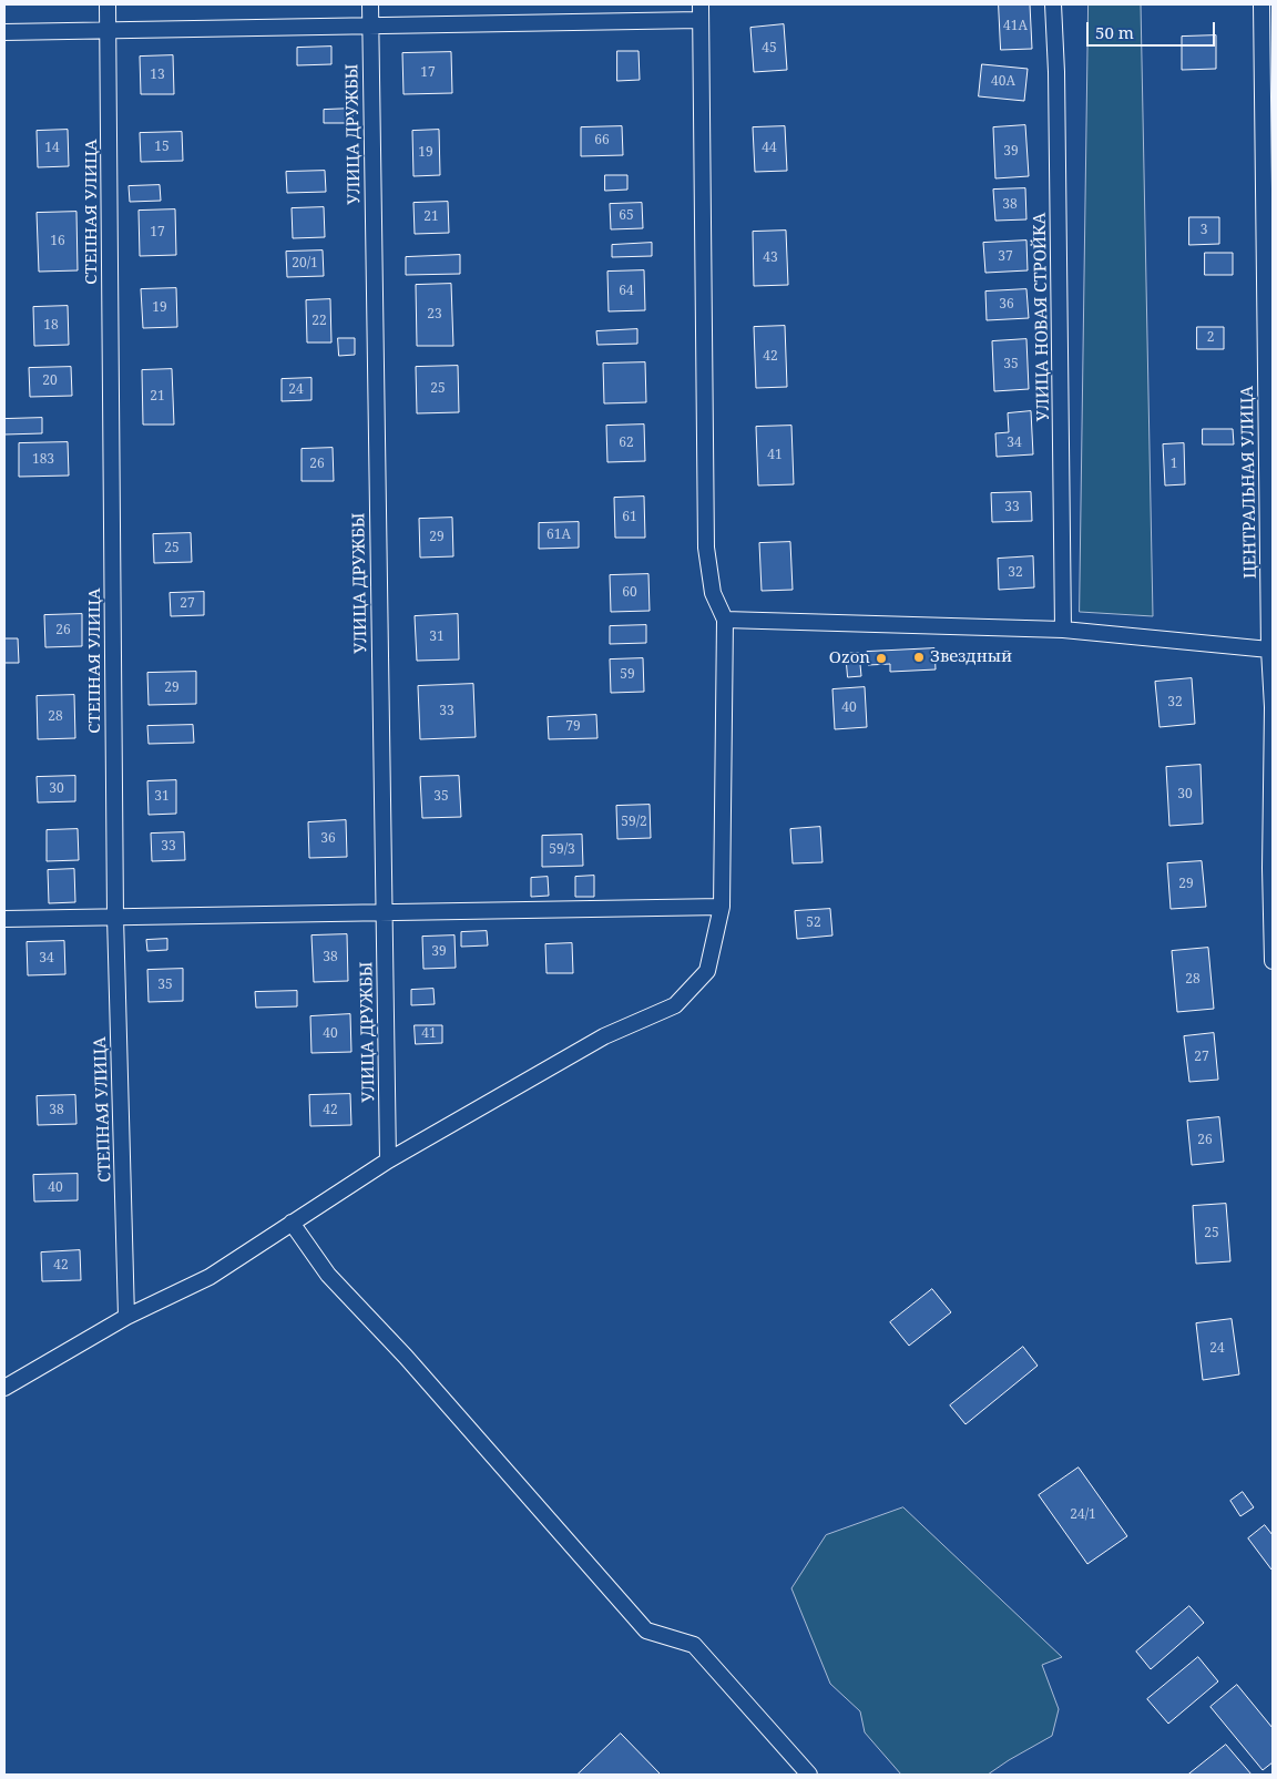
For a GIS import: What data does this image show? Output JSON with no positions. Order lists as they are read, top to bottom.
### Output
{
  "streets": {
    "street": [
      "УЛИЦА ДРУЖБЫ",
      "СТЕПНАЯ УЛИЦА",
      "УЛИЦА НОВАЯ СТРОЙКА",
      "ЦЕНТРАЛЬНАЯ УЛИЦА"
    ]
  },
  "places": ["Звездный", "Ozon"],
  "house_numbers": [
    "41А",
    "45",
    "17",
    "13",
    "40А",
    "66",
    "15",
    "14",
    "44",
    "39",
    "19",
    "38",
    "65",
    "21",
    "3",
    "17",
    "16",
    "37",
    "43",
    "20/1",
    "64",
    "36",
    "19",
    "23",
    "22",
    "18",
    "2",
    "42",
    "35",
    "20",
    "25",
    "24",
    "21",
    "62",
    "34",
    "41",
    "183",
    "26",
    "1",
    "33",
    "61",
    "61А",
    "29",
    "25",
    "32",
    "60",
    "27",
    "26",
    "31",
    "59",
    "29",
    "32",
    "40",
    "33",
    "28",
    "79",
    "30",
    "30",
    "31",
    "35",
    "59/2",
    "36",
    "33",
    "59/3",
    "29",
    "52",
    "39",
    "38",
    "34",
    "28",
    "35",
    "40",
    "41",
    "27",
    "38",
    "42",
    "26",
    "40",
    "25",
    "42",
    "24",
    "24/1"
  ],
  "scale_bar": "50 m"
}
